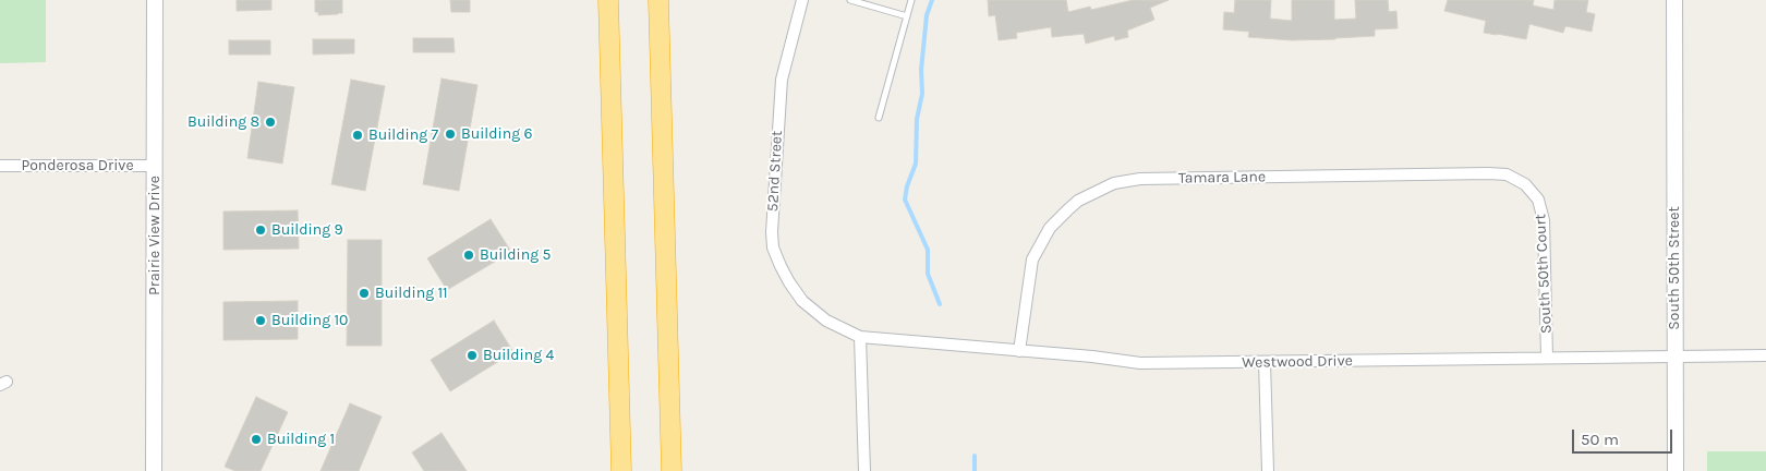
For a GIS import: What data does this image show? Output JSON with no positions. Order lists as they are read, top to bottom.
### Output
{
  "streets": {
    "main road": ["Prairie View Drive", "South 50th Street"],
    "street": [
      "Ponderosa Drive",
      "52nd Street",
      "Tamara Lane",
      "South 50th Court",
      "Westwood Drive"
    ]
  },
  "crossings": [
    ["Ponderosa Drive", "Prairie View Drive"],
    ["52nd Street", "Westwood Drive"],
    ["Tamara Lane", "South 50th Court"],
    ["Tamara Lane", "Westwood Drive"],
    ["South 50th Street", "Westwood Drive"],
    ["South 50th Court", "Westwood Drive"]
  ],
  "places": [
    "Building 8",
    "Building 6",
    "Building 7",
    "Building 9",
    "Building 5",
    "Building 11",
    "Building 10",
    "Building 4",
    "Building 1"
  ],
  "scale_bar": "50 m"
}
